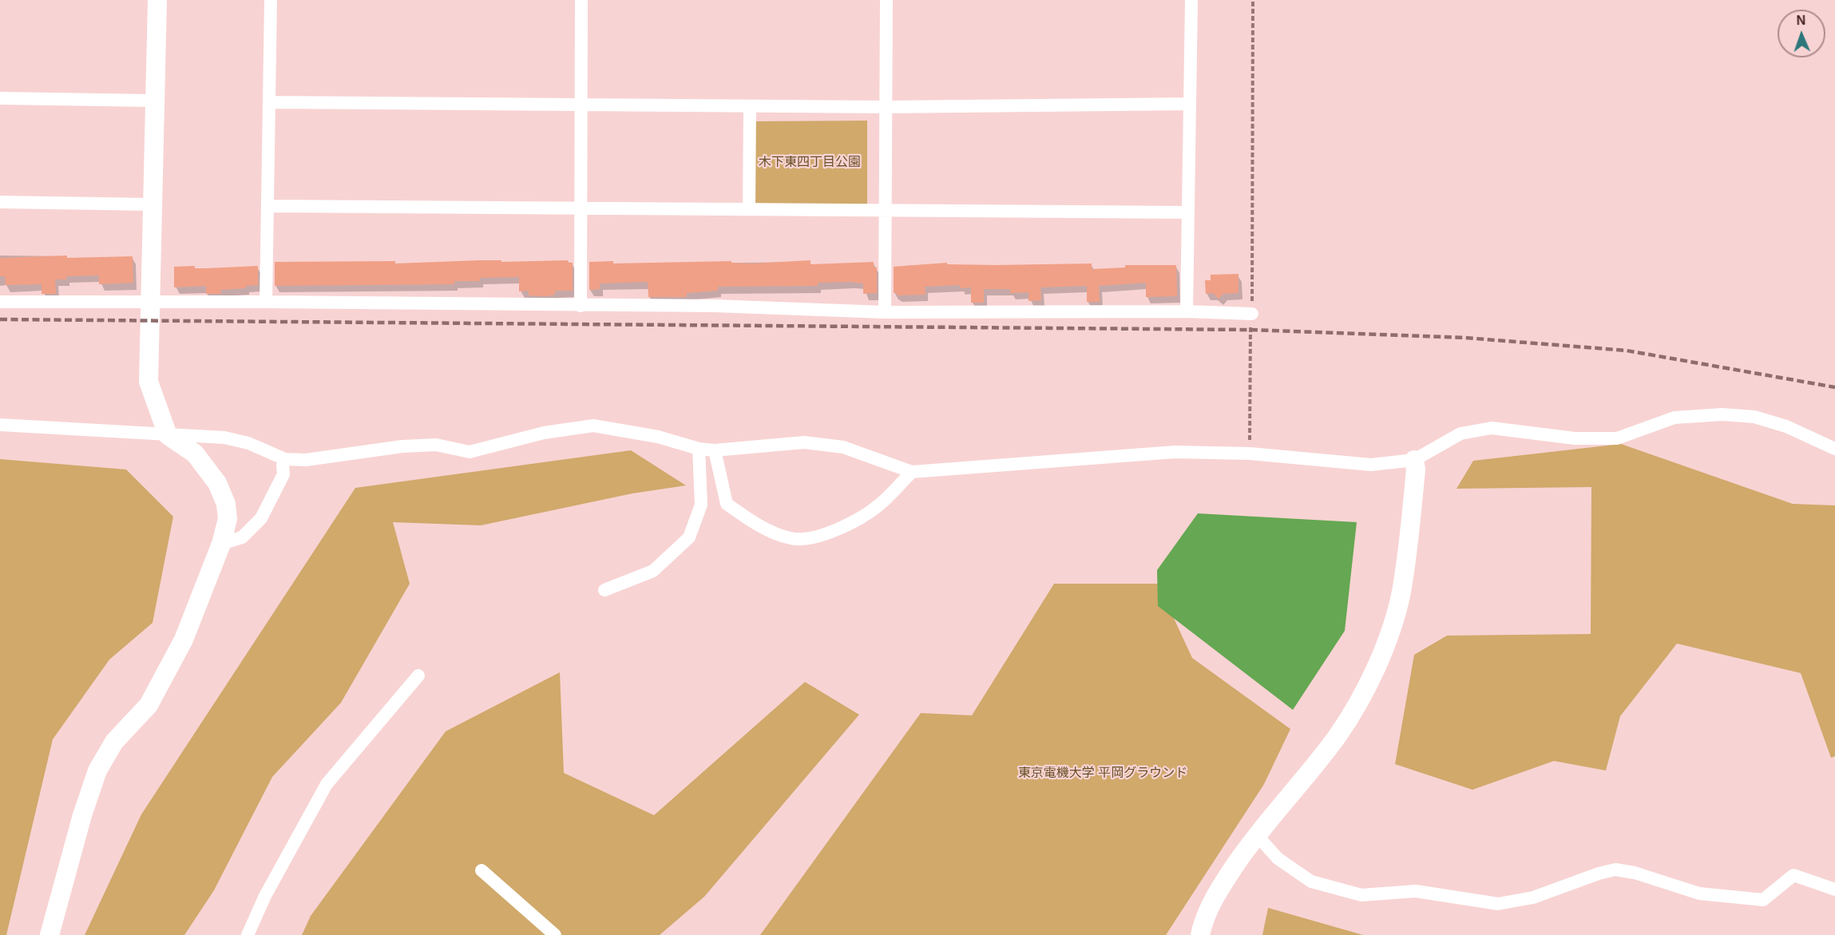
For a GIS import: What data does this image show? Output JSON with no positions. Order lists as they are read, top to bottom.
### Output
{
  "parks": ["木下東四丁目公園", "東京電機大学 平岡グラウンド"],
  "north": "top"
}
